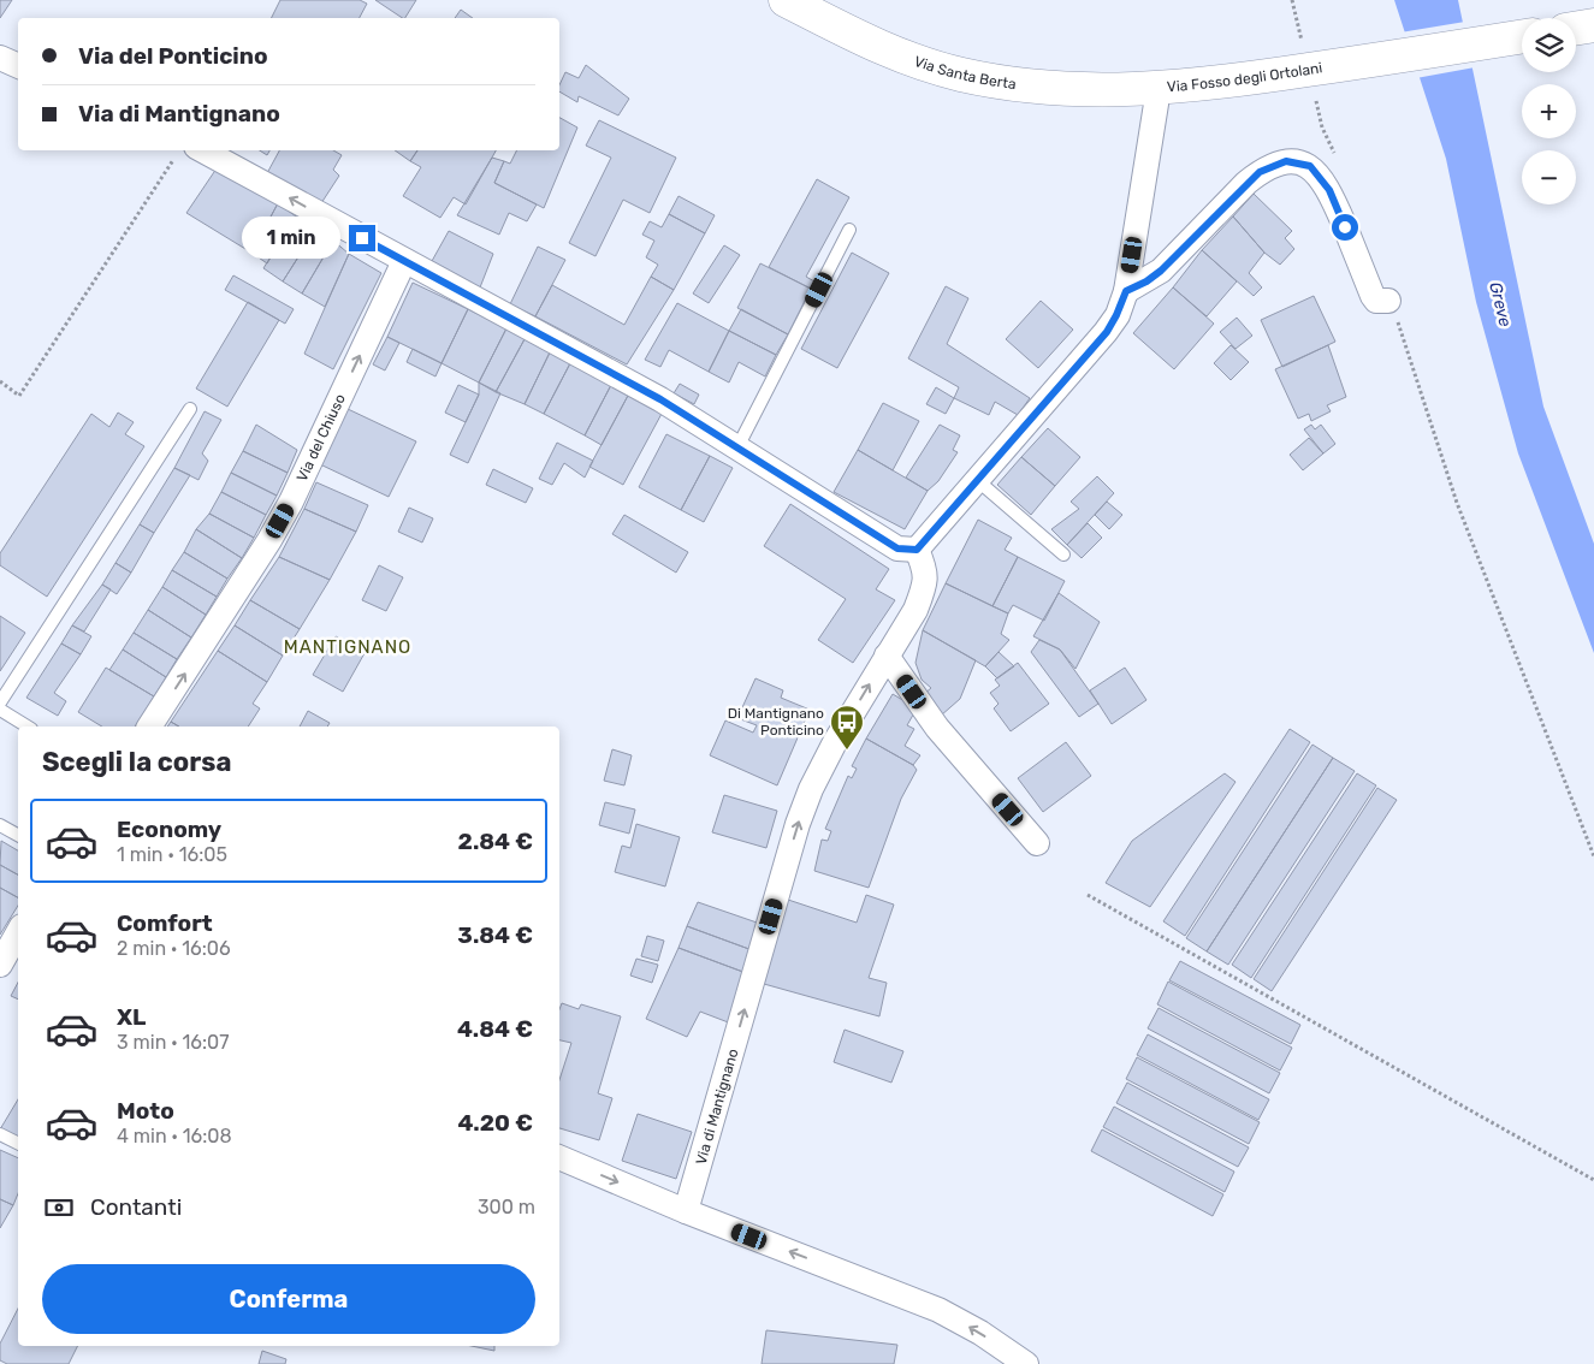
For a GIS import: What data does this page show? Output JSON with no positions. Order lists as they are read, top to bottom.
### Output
{
  "streets": {
    "street": [
      "Via Santa Berta",
      "Via Fosso degli Ortolani",
      "Via del Chiuso",
      "Via di Mantignano"
    ]
  },
  "crossings": [
    ["Via Santa Berta", "Via Fosso degli Ortolani"],
    ["Via Fosso degli Ortolani", "Via di Mantignano"]
  ],
  "one_way": ["Via del Chiuso", "Via di Mantignano"],
  "districts": ["MANTIGNANO"],
  "water": ["Greve"],
  "places": {
    "bus stop": ["Di Mantignano Ponticino"]
  },
  "page": {
    "map_buttons": ["+", "−"],
    "banner": ["Via del Ponticino", "Via di Mantignano"],
    "bubble": "1 min",
    "heading": "Scegli la corsa",
    "list": [
      {
        "name": "Economy",
        "note": "1 min · 16:05",
        "value": "2.84 €"
      },
      {
        "name": "Comfort",
        "note": "2 min · 16:06",
        "value": "3.84 €"
      },
      {
        "name": "XL",
        "note": "3 min · 16:07",
        "value": "4.84 €"
      },
      {
        "name": "Moto",
        "note": "4 min · 16:08",
        "value": "4.20 €"
      }
    ],
    "pay": ["Contanti", "300 m"],
    "buttons": "Conferma"
  }
}
